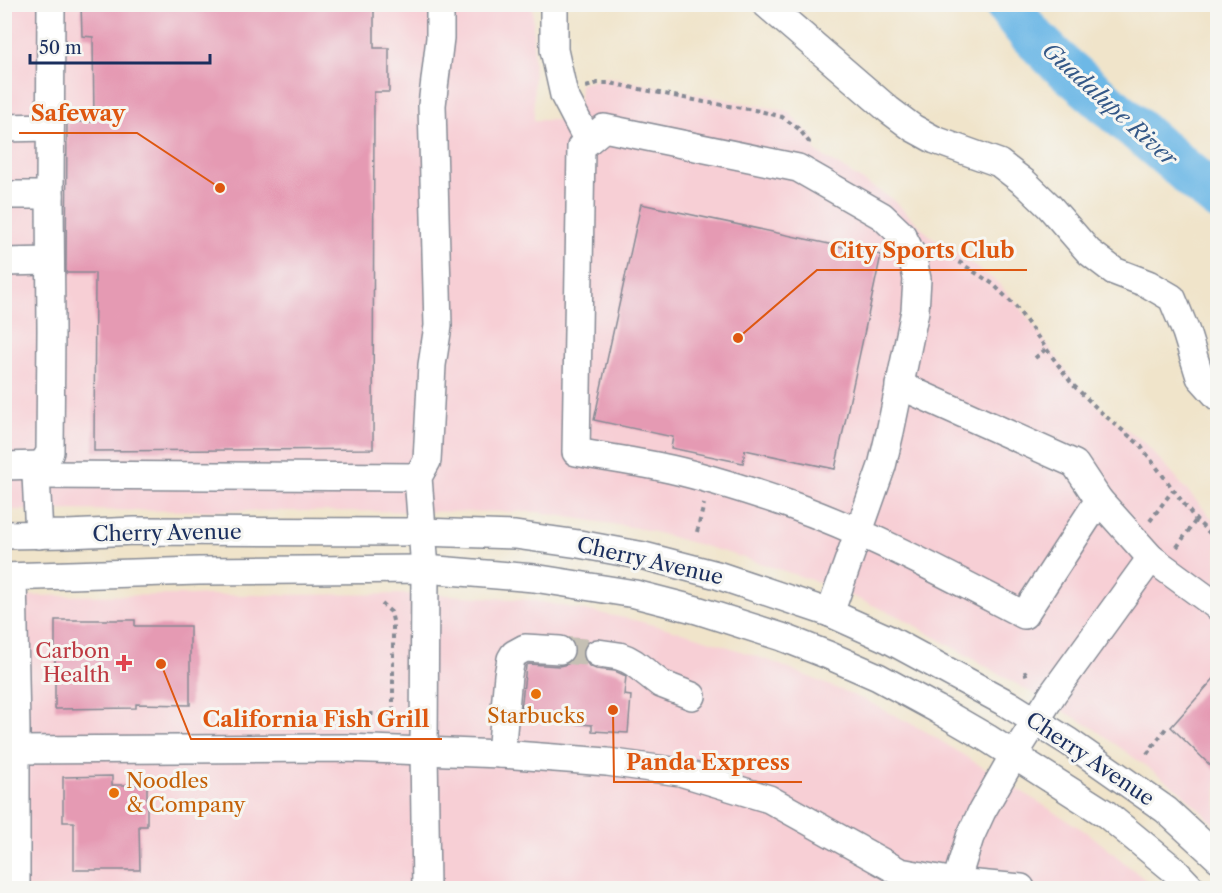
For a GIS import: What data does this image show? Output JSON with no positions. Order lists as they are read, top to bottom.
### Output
{
  "streets": {
    "street": ["Cherry Avenue"]
  },
  "water": ["Guadalupe River"],
  "places": {
    "other": [
      "Safeway",
      "City Sports Club",
      "California Fish Grill",
      "Starbucks",
      "Panda Express",
      "Noodles & Company"
    ],
    "health": ["Carbon Health"]
  },
  "scale_bar": "50 m"
}
